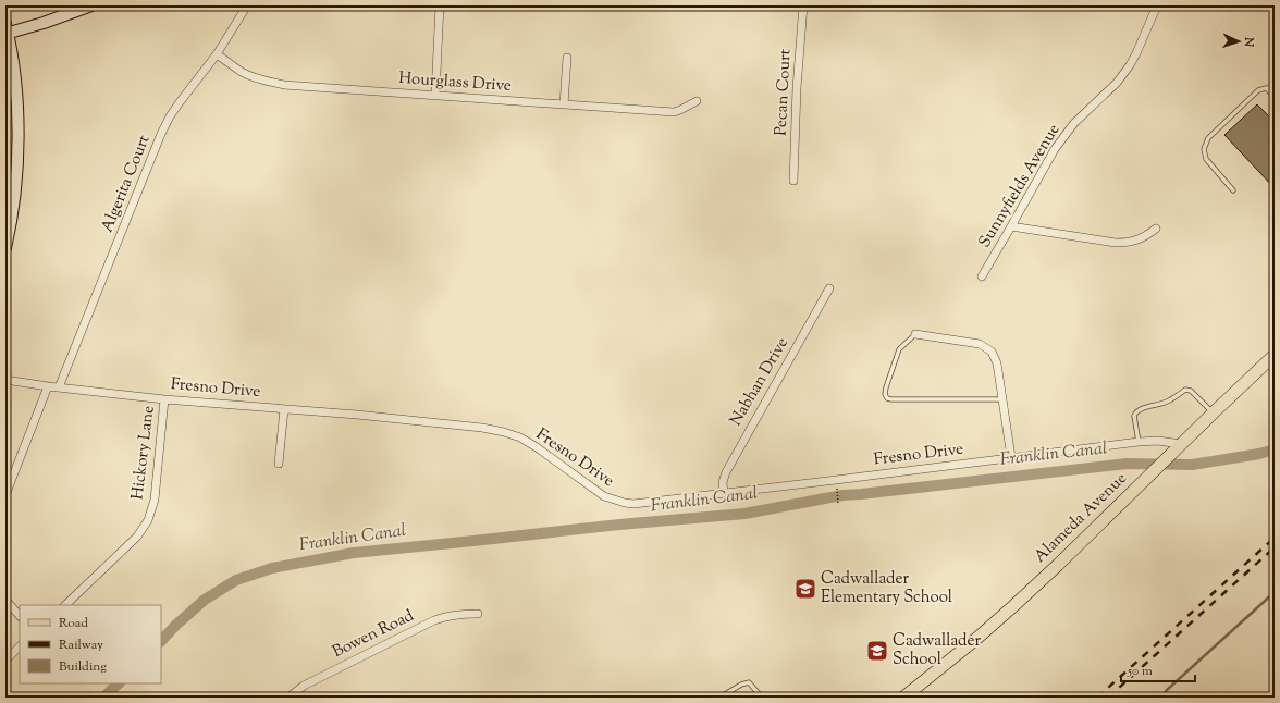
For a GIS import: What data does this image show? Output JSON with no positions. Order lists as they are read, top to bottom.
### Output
{
  "streets": {
    "main road": ["Alameda Avenue"],
    "street": [
      "Hourglass Drive",
      "Pecan Court",
      "Algerita Court",
      "Sunnyfields Avenue",
      "Nabhan Drive",
      "Fresno Drive",
      "Hickory Lane",
      "Bowen Road"
    ]
  },
  "crossings": [
    ["Hourglass Drive", "Algerita Court"],
    ["Algerita Court", "Fresno Drive"],
    ["Nabhan Drive", "Fresno Drive"],
    ["Fresno Drive", "Hickory Lane"],
    ["Fresno Drive", "Alameda Avenue"]
  ],
  "water": ["Franklin Canal"],
  "places": {
    "school or university": ["Cadwallader Elementary School", "Cadwallader School"]
  },
  "legend": ["Road", "Railway", "Building"],
  "scale_bar": "50 m",
  "north": "right"
}
